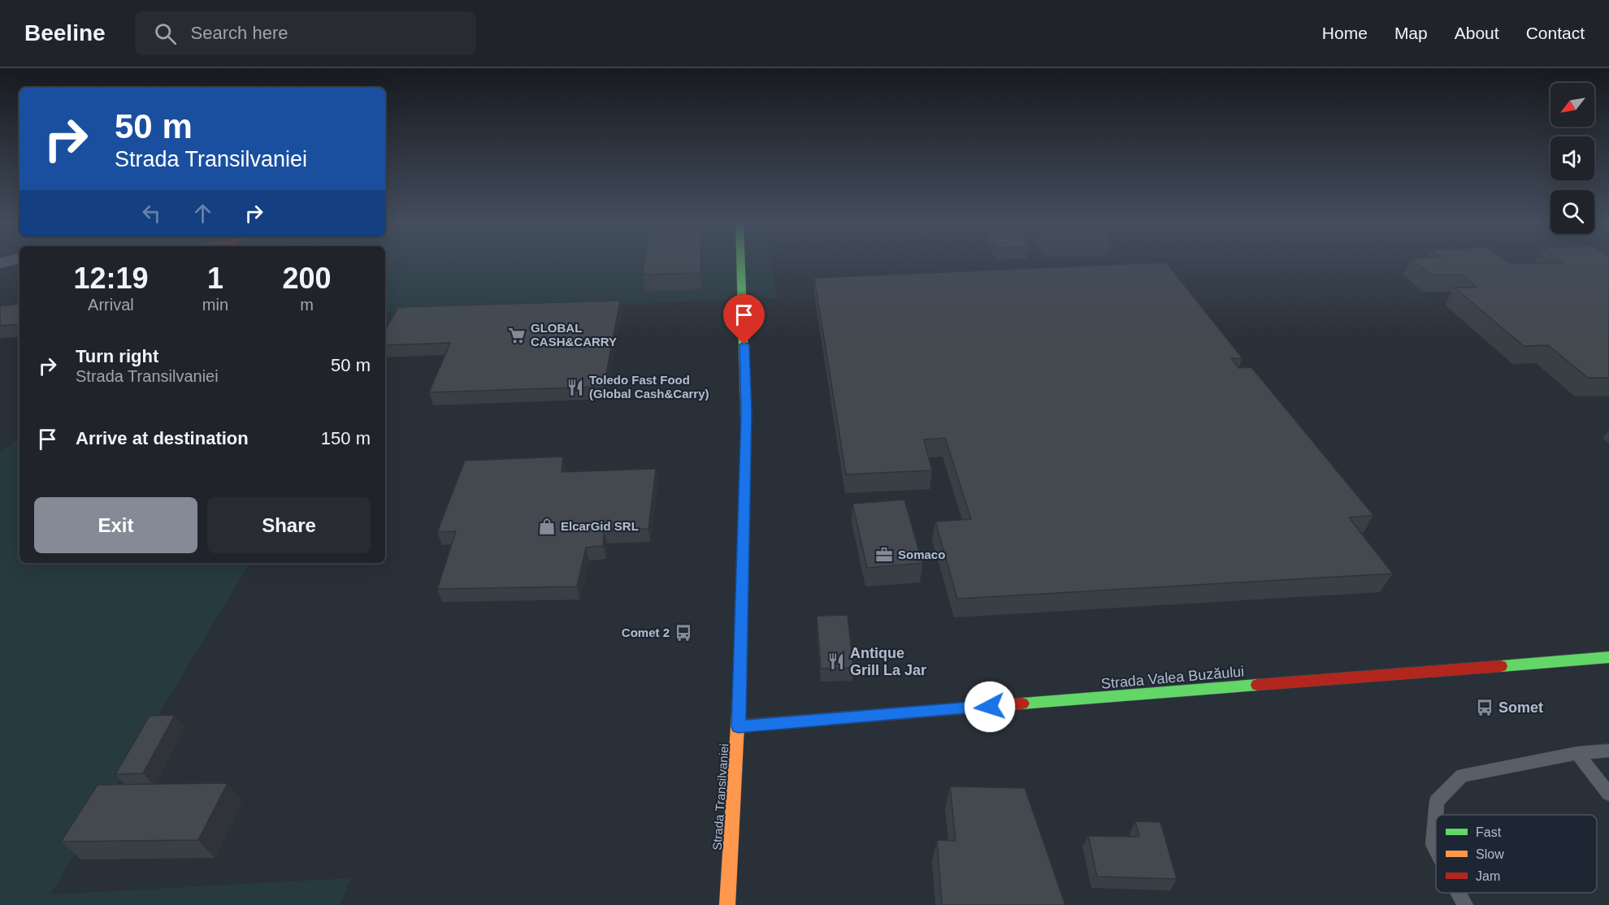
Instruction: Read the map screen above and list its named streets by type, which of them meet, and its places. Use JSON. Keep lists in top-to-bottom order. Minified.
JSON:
{"streets":{"main road":["Strada Valea Buzăului","Strada Transilvaniei"]},"crossings":[["Strada Valea Buzăului","Strada Transilvaniei"]],"places":{"supermarket":["GLOBAL CASH&CARRY"],"restaurant":["Toledo Fast Food (Global Cash&Carry)","Antique Grill La Jar"],"shop":["ElcarGid SRL"],"office":["Somaco"],"bus stop":["Comet 2","Somet"]},"legend":["Fast","Slow","Jam"],"north":"bottom left","page":{"header":"Beeline","search":"Search here","nav":["Home","Map","About","Contact"],"turn":["50 m","Strada Transilvaniei"],"eta":["12:19","Arrival","1","min","200","m"],"list":[{"name":"Turn right","note":"Strada Transilvaniei","value":"50 m"},{"name":"Arrive at destination","value":"150 m"}],"buttons":["Exit","Share"]}}
